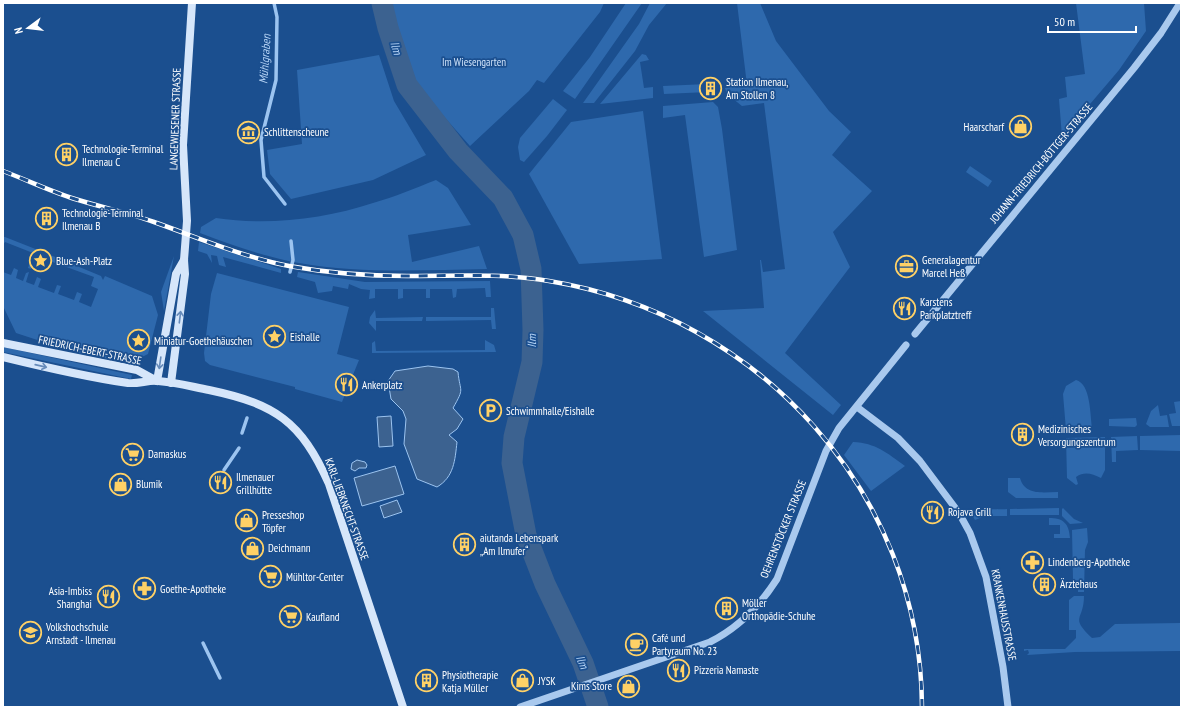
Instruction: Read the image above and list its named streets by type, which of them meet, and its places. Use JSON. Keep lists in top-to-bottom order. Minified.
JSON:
{"streets":{"main road":["LANGEWIESENER STRASSE","FRIEDRICH-EBERT-STRASSE","KARL-LIEBKNECHT-STRASSE"],"street":["JOHANN-FRIEDRICH-BÖTTGER-STRASSE","OEHRENSTÖCKER STRASSE","KRANKENHAUSSTRASSE"]},"crossings":[["LANGEWIESENER STRASSE","FRIEDRICH-EBERT-STRASSE"],["LANGEWIESENER STRASSE","KARL-LIEBKNECHT-STRASSE"],["FRIEDRICH-EBERT-STRASSE","KARL-LIEBKNECHT-STRASSE"],["OEHRENSTÖCKER STRASSE","KRANKENHAUSSTRASSE"]],"water":["Ilm","Mühlgraben"],"parks":["Im Wiesengarten"],"places":{"building":["Station Ilmenau, Am Stollen 8","Technologie-Terminal Ilmenau C","Technologie-Terminal Ilmenau B","Medizinisches Versorgungszentrum","aiutanda Lebenspark „Am Ilmufer“","Ärztehaus","Möller Orthopädie-Schuhe","Physiotherapie Katja Müller"],"shop":["Haarscharf","Blumik","Presseshop Töpfer","Deichmann","JYSK","Kims Store"],"museum":["Schlittenscheune"],"place":["Blue-Ash-Platz","Eishalle","Miniatur-Goethehäuschen"],"office":["Generalagentur Marcel Heß"],"restaurant":["Karstens Parkplatztreff","Ankerplatz","Ilmenauer Grillhütte","Rojava Grill","Asia-Imbiss Shanghai","Pizzeria Namaste"],"parking":["Schwimmhalle/Eishalle"],"supermarket":["Damaskus","Mühltor-Center","Kaufland"],"pharmacy":["Lindenberg-Apotheke","Goethe-Apotheke"],"school or university":["Volkshochschule Arnstadt - Ilmenau"],"cafe":["Café und Partyraum No. 23"]},"scale_bar":"50 m","north":"left"}
